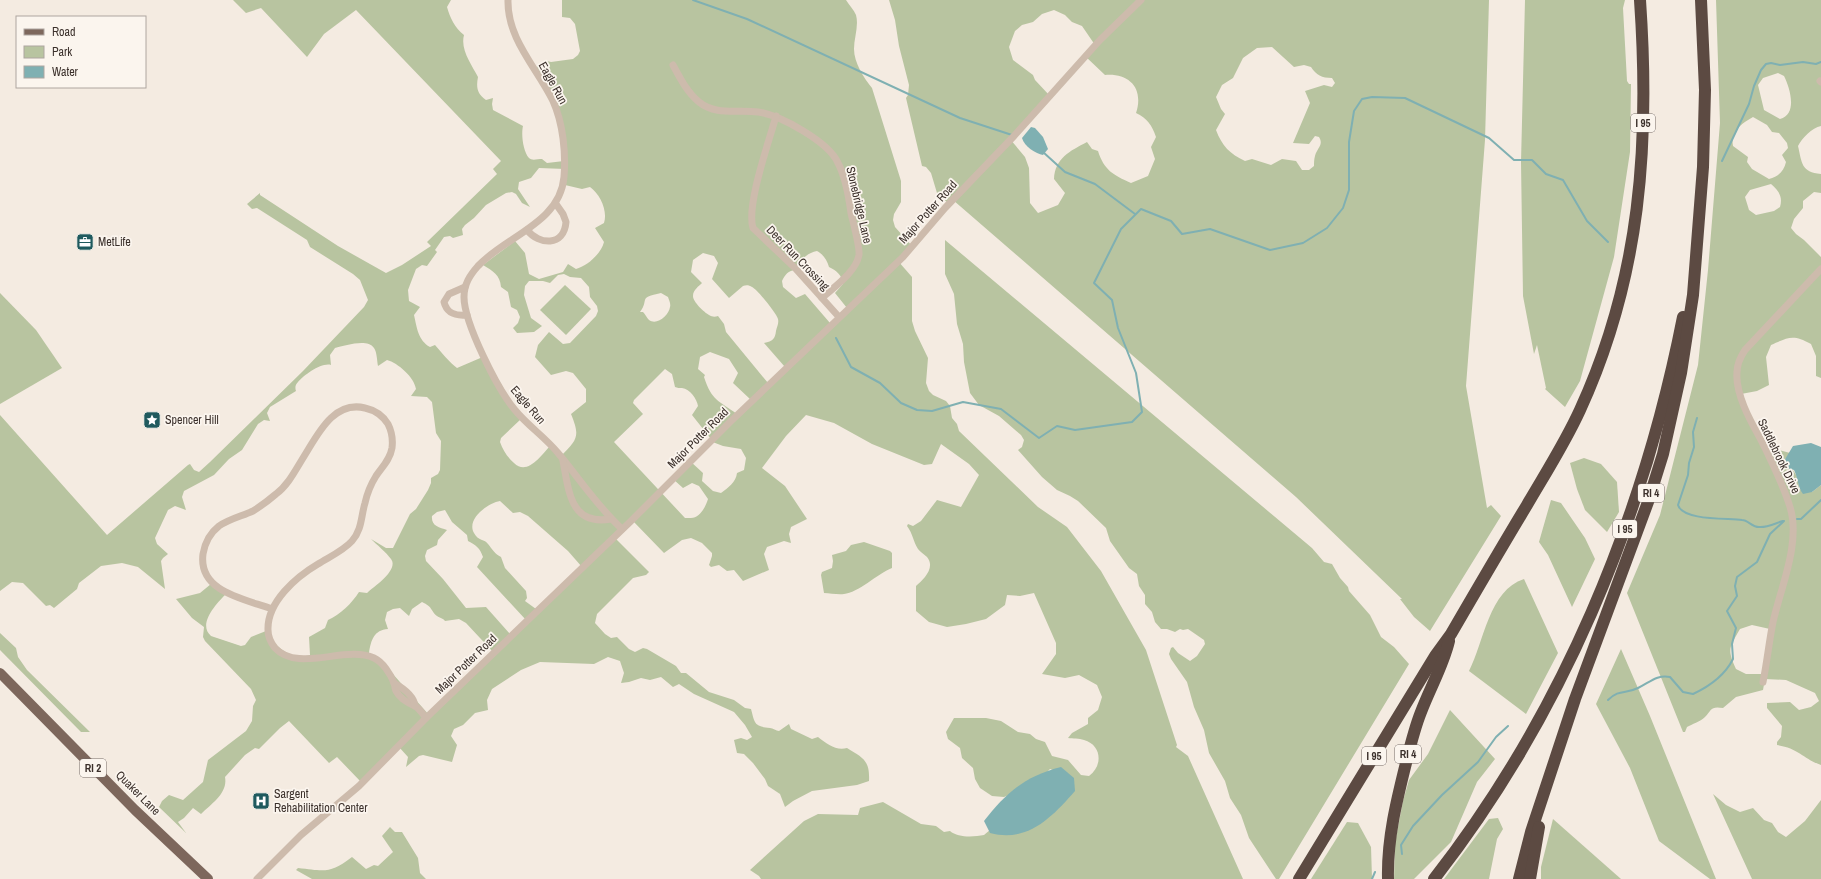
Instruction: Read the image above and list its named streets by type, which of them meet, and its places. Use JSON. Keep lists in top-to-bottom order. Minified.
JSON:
{"streets":{"highway":["I 95","RI 4"],"main road":["RI 2","Quaker Lane"],"street":["Eagle Run","Stonebridge Lane","Major Potter Road","Deer Run Crossing","Saddlebrook Drive"]},"crossings":[["Eagle Run","Major Potter Road"],["I 95","RI 4"],["Stonebridge Lane","Deer Run Crossing"],["Major Potter Road","Deer Run Crossing"]],"places":{"office":["MetLife"],"place":["Spencer Hill"],"hospital":["Sargent Rehabilitation Center"]},"legend":["Road","Park","Water"]}
